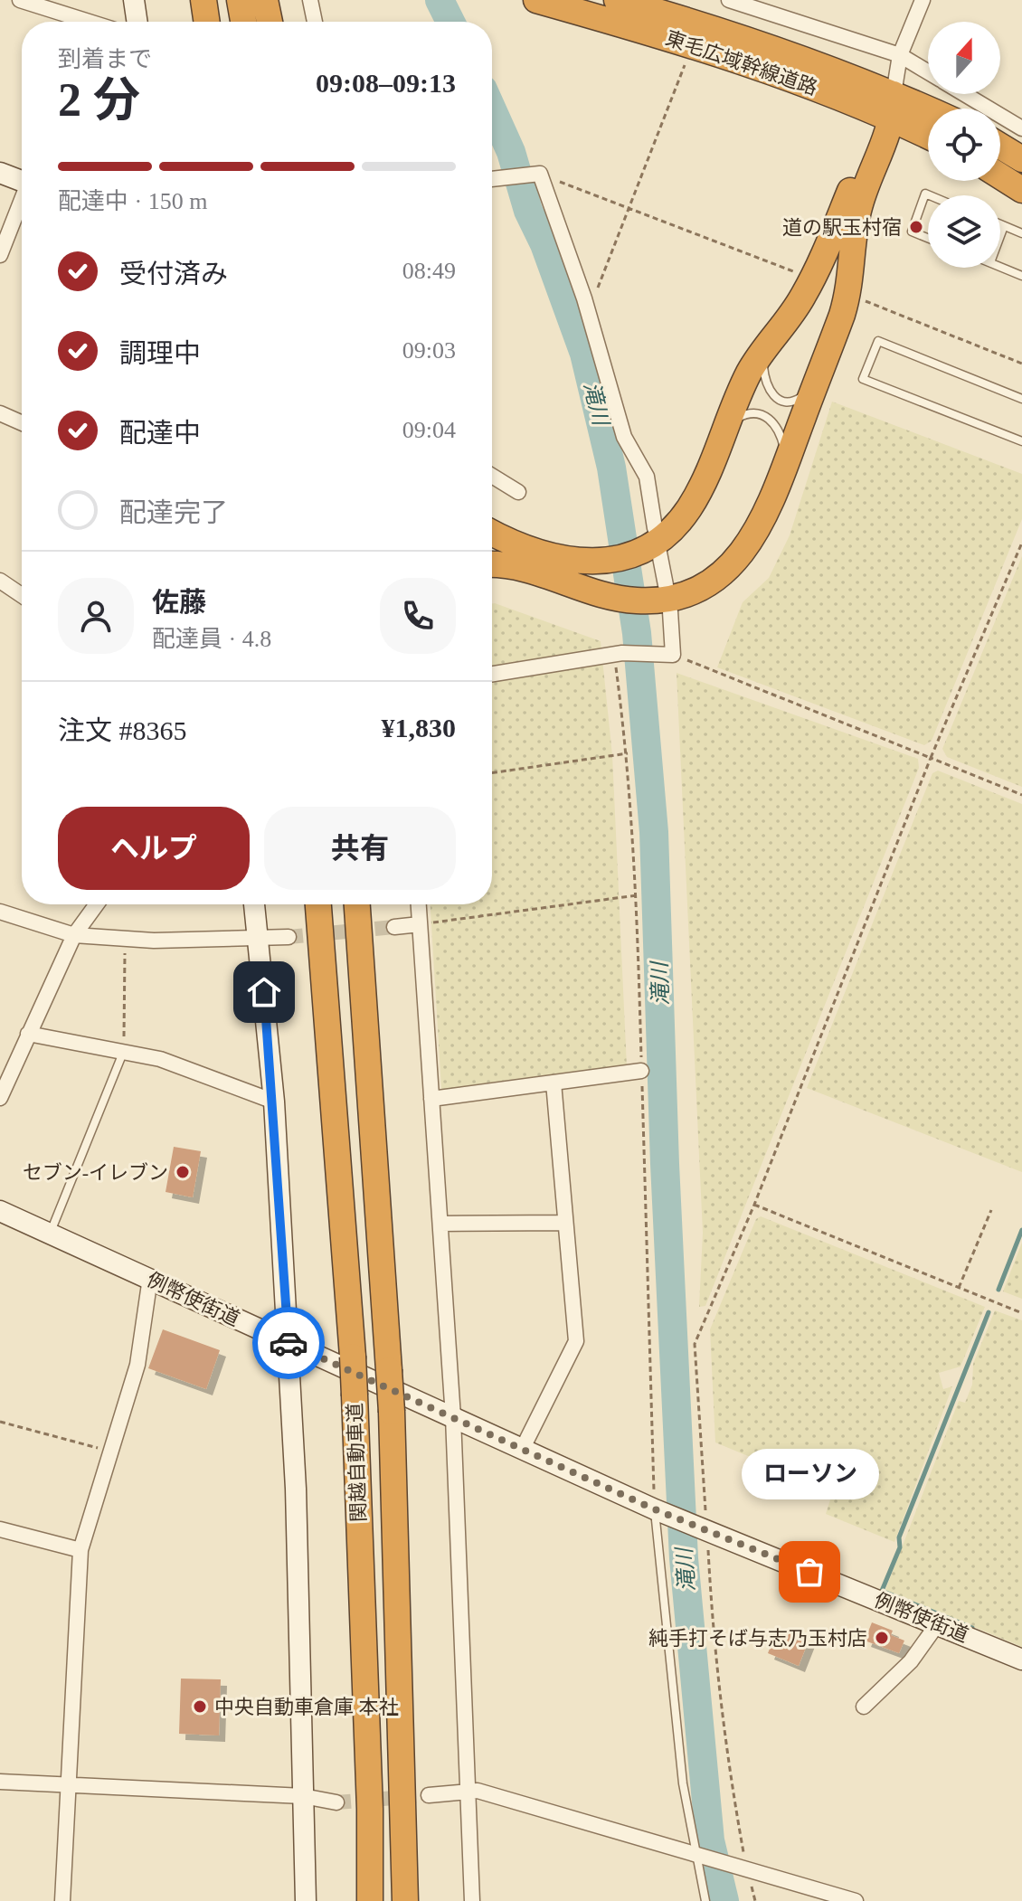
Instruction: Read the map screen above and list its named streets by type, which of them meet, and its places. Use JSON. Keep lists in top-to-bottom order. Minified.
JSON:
{"streets":{"highway":["東毛広域幹線道路","関越自動車道"],"main road":["例幣使街道"]},"water":["滝川"],"places":["道の駅玉村宿","セブン-イレブン","ローソン","純手打そば与志乃玉村店","中央自動車倉庫 本社"],"north":"top","page":{"heading":["2 分","到着まで","09:08–09:13"],"panel":["佐藤","配達員 · 4.8","注文 #8365","¥1,830"],"bar":"配達中 · 150 m","list":[["受付済み","08:49"],["調理中","09:03"],["配達中","09:04"],"配達完了"],"buttons":["ヘルプ","共有"],"bubble":"ローソン"}}
